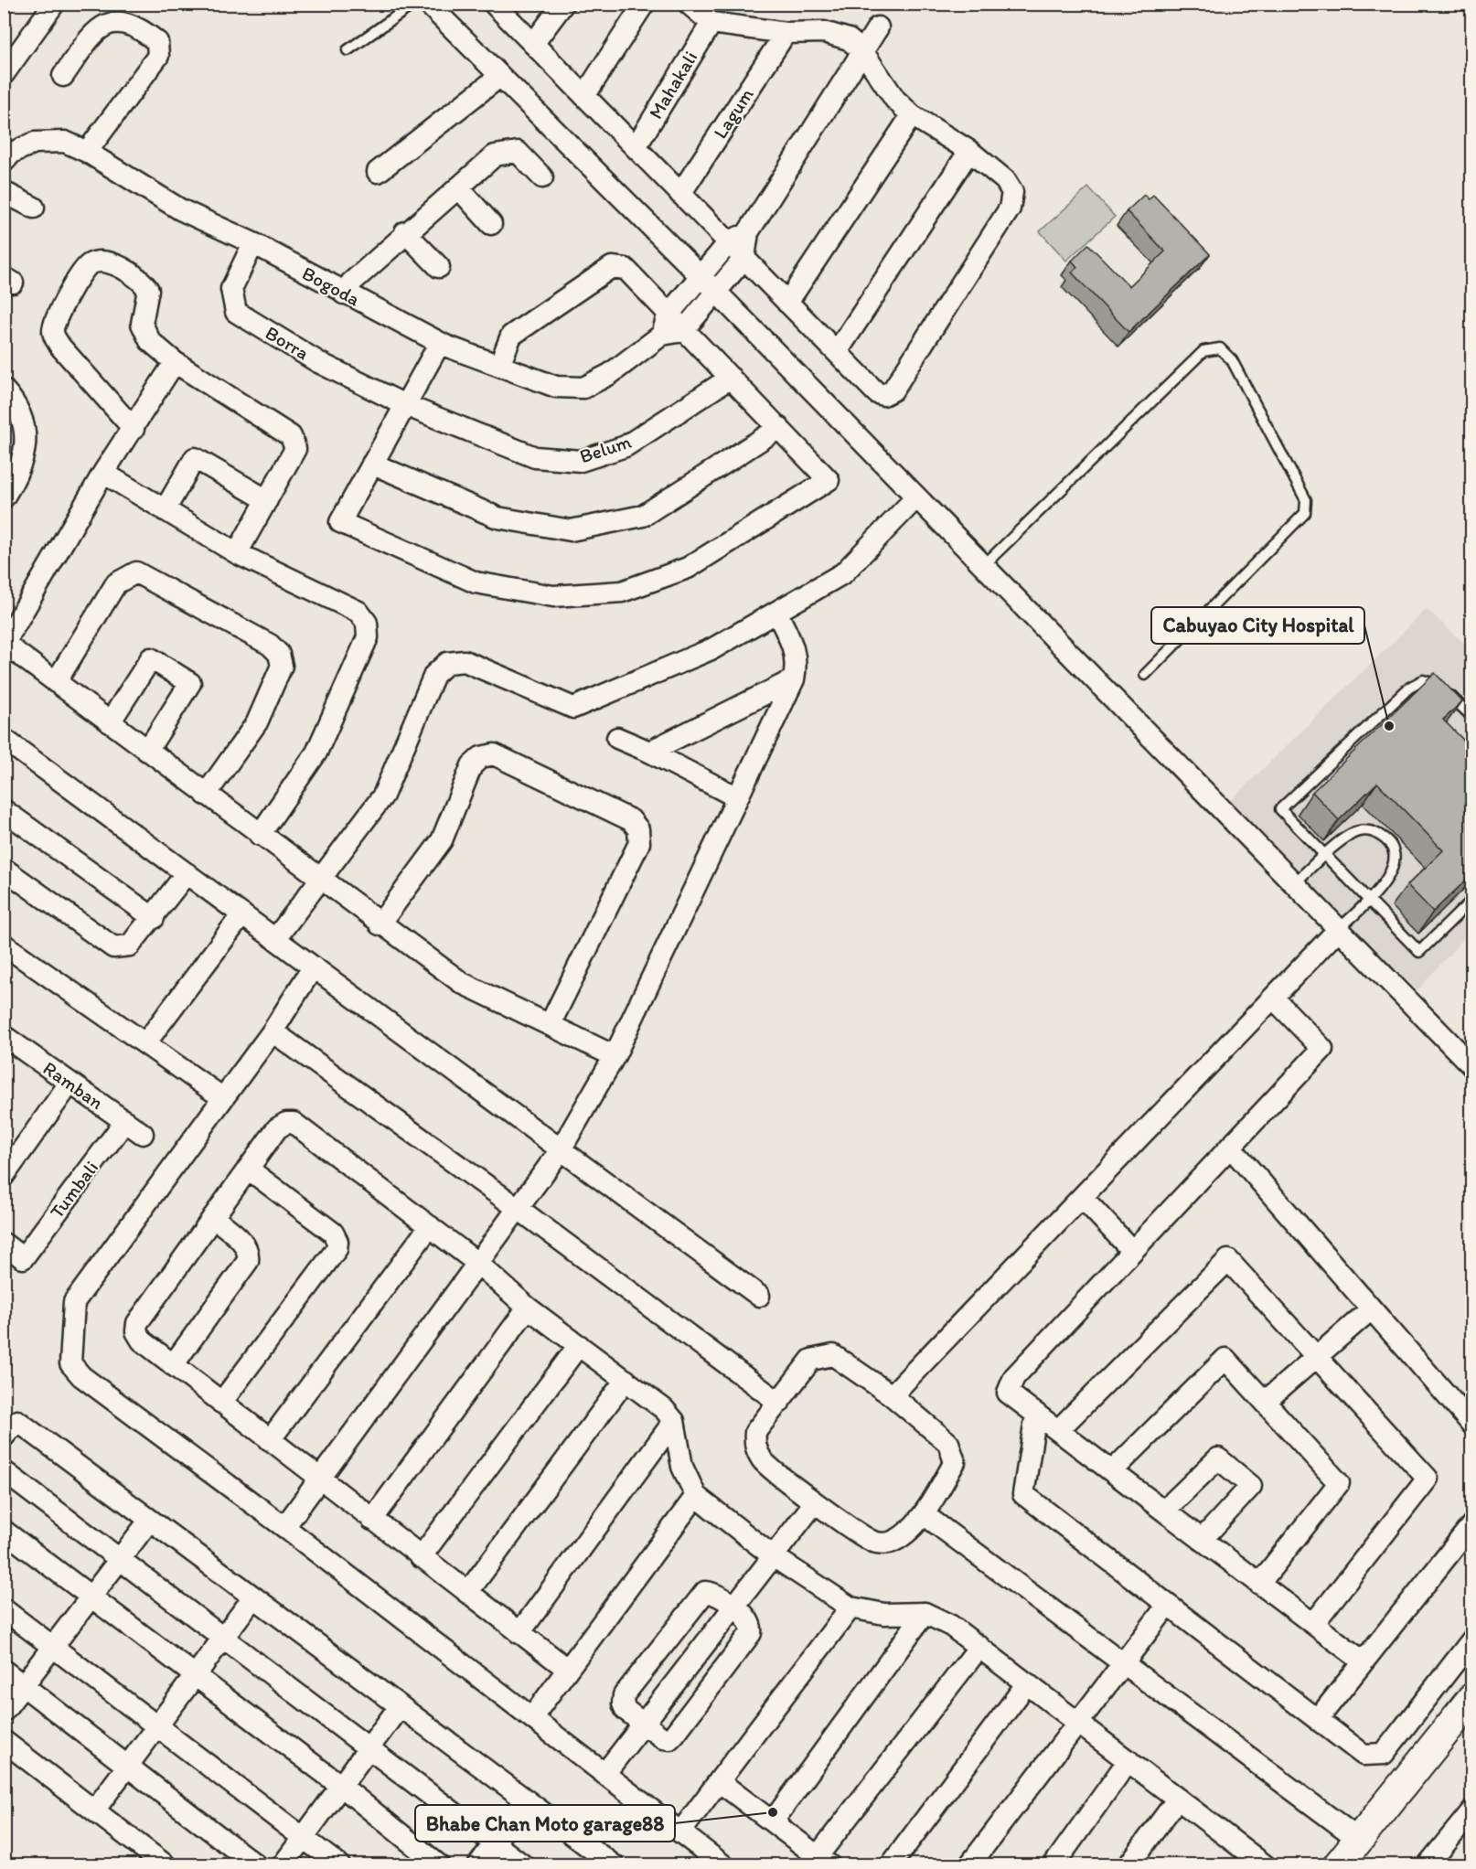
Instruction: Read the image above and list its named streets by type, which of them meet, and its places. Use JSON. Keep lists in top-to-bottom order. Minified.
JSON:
{"streets":{"street":["Mahakali","Lagum","Bogoda","Borra","Belum","Ramban","Tumbali"]},"crossings":[["Bogoda","Borra"],["Borra","Belum"],["Ramban","Tumbali"]],"places":["Cabuyao City Hospital","Bhabe Chan Moto garage88"]}
